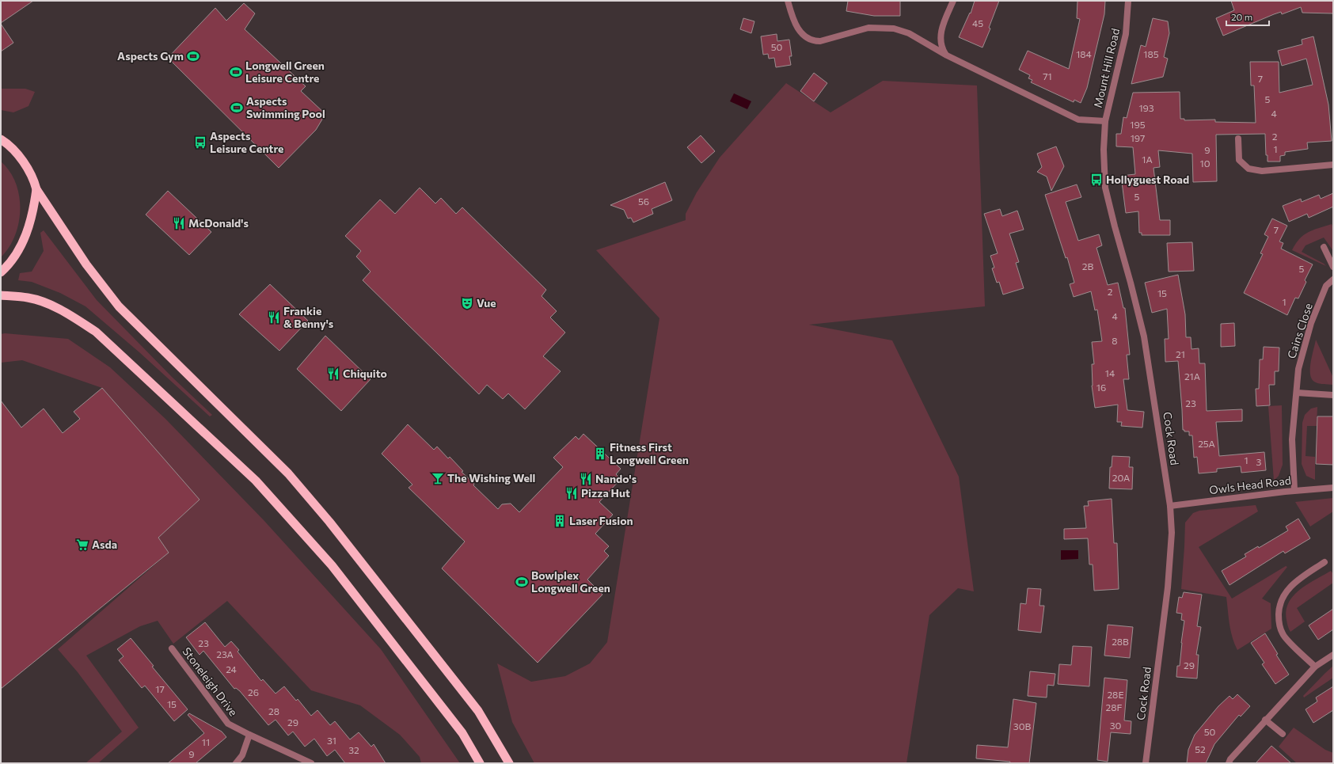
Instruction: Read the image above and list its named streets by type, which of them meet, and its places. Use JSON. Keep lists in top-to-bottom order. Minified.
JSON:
{"streets":{"street":["Mount Hill Road","Cains Close","Cock Road","Owls Head Road","Stoneleigh Drive"]},"crossings":[["Mount Hill Road","Cock Road"],["Cains Close","Owls Head Road"],["Cock Road","Owls Head Road"]],"places":{"sports":["Aspects Gym","Longwell Green Leisure Centre","Aspects Swimming Pool","Bowlplex Longwell Green"],"bus stop":["Aspects Leisure Centre","Hollyguest Road"],"restaurant":["McDonald's","Frankie & Benny's","Chiquito","Nando's","Pizza Hut"],"theatre":["Vue"],"building":["Fitness First Longwell Green","Laser Fusion"],"bar":["The Wishing Well"],"supermarket":["Asda"]},"house_numbers":["45","50","184","185","71","7","5","193","4","195","2","197","1","9","1A","10","5","56","7","2B","5","2","15","1","4","8","21","14","21A","16","23","25A","1","3","20A","28B","23","23A","29","24","17","26","28E","15","28F","28","29","30","30B","50","31","11","52","32","9"],"scale_bar":"20 m"}
